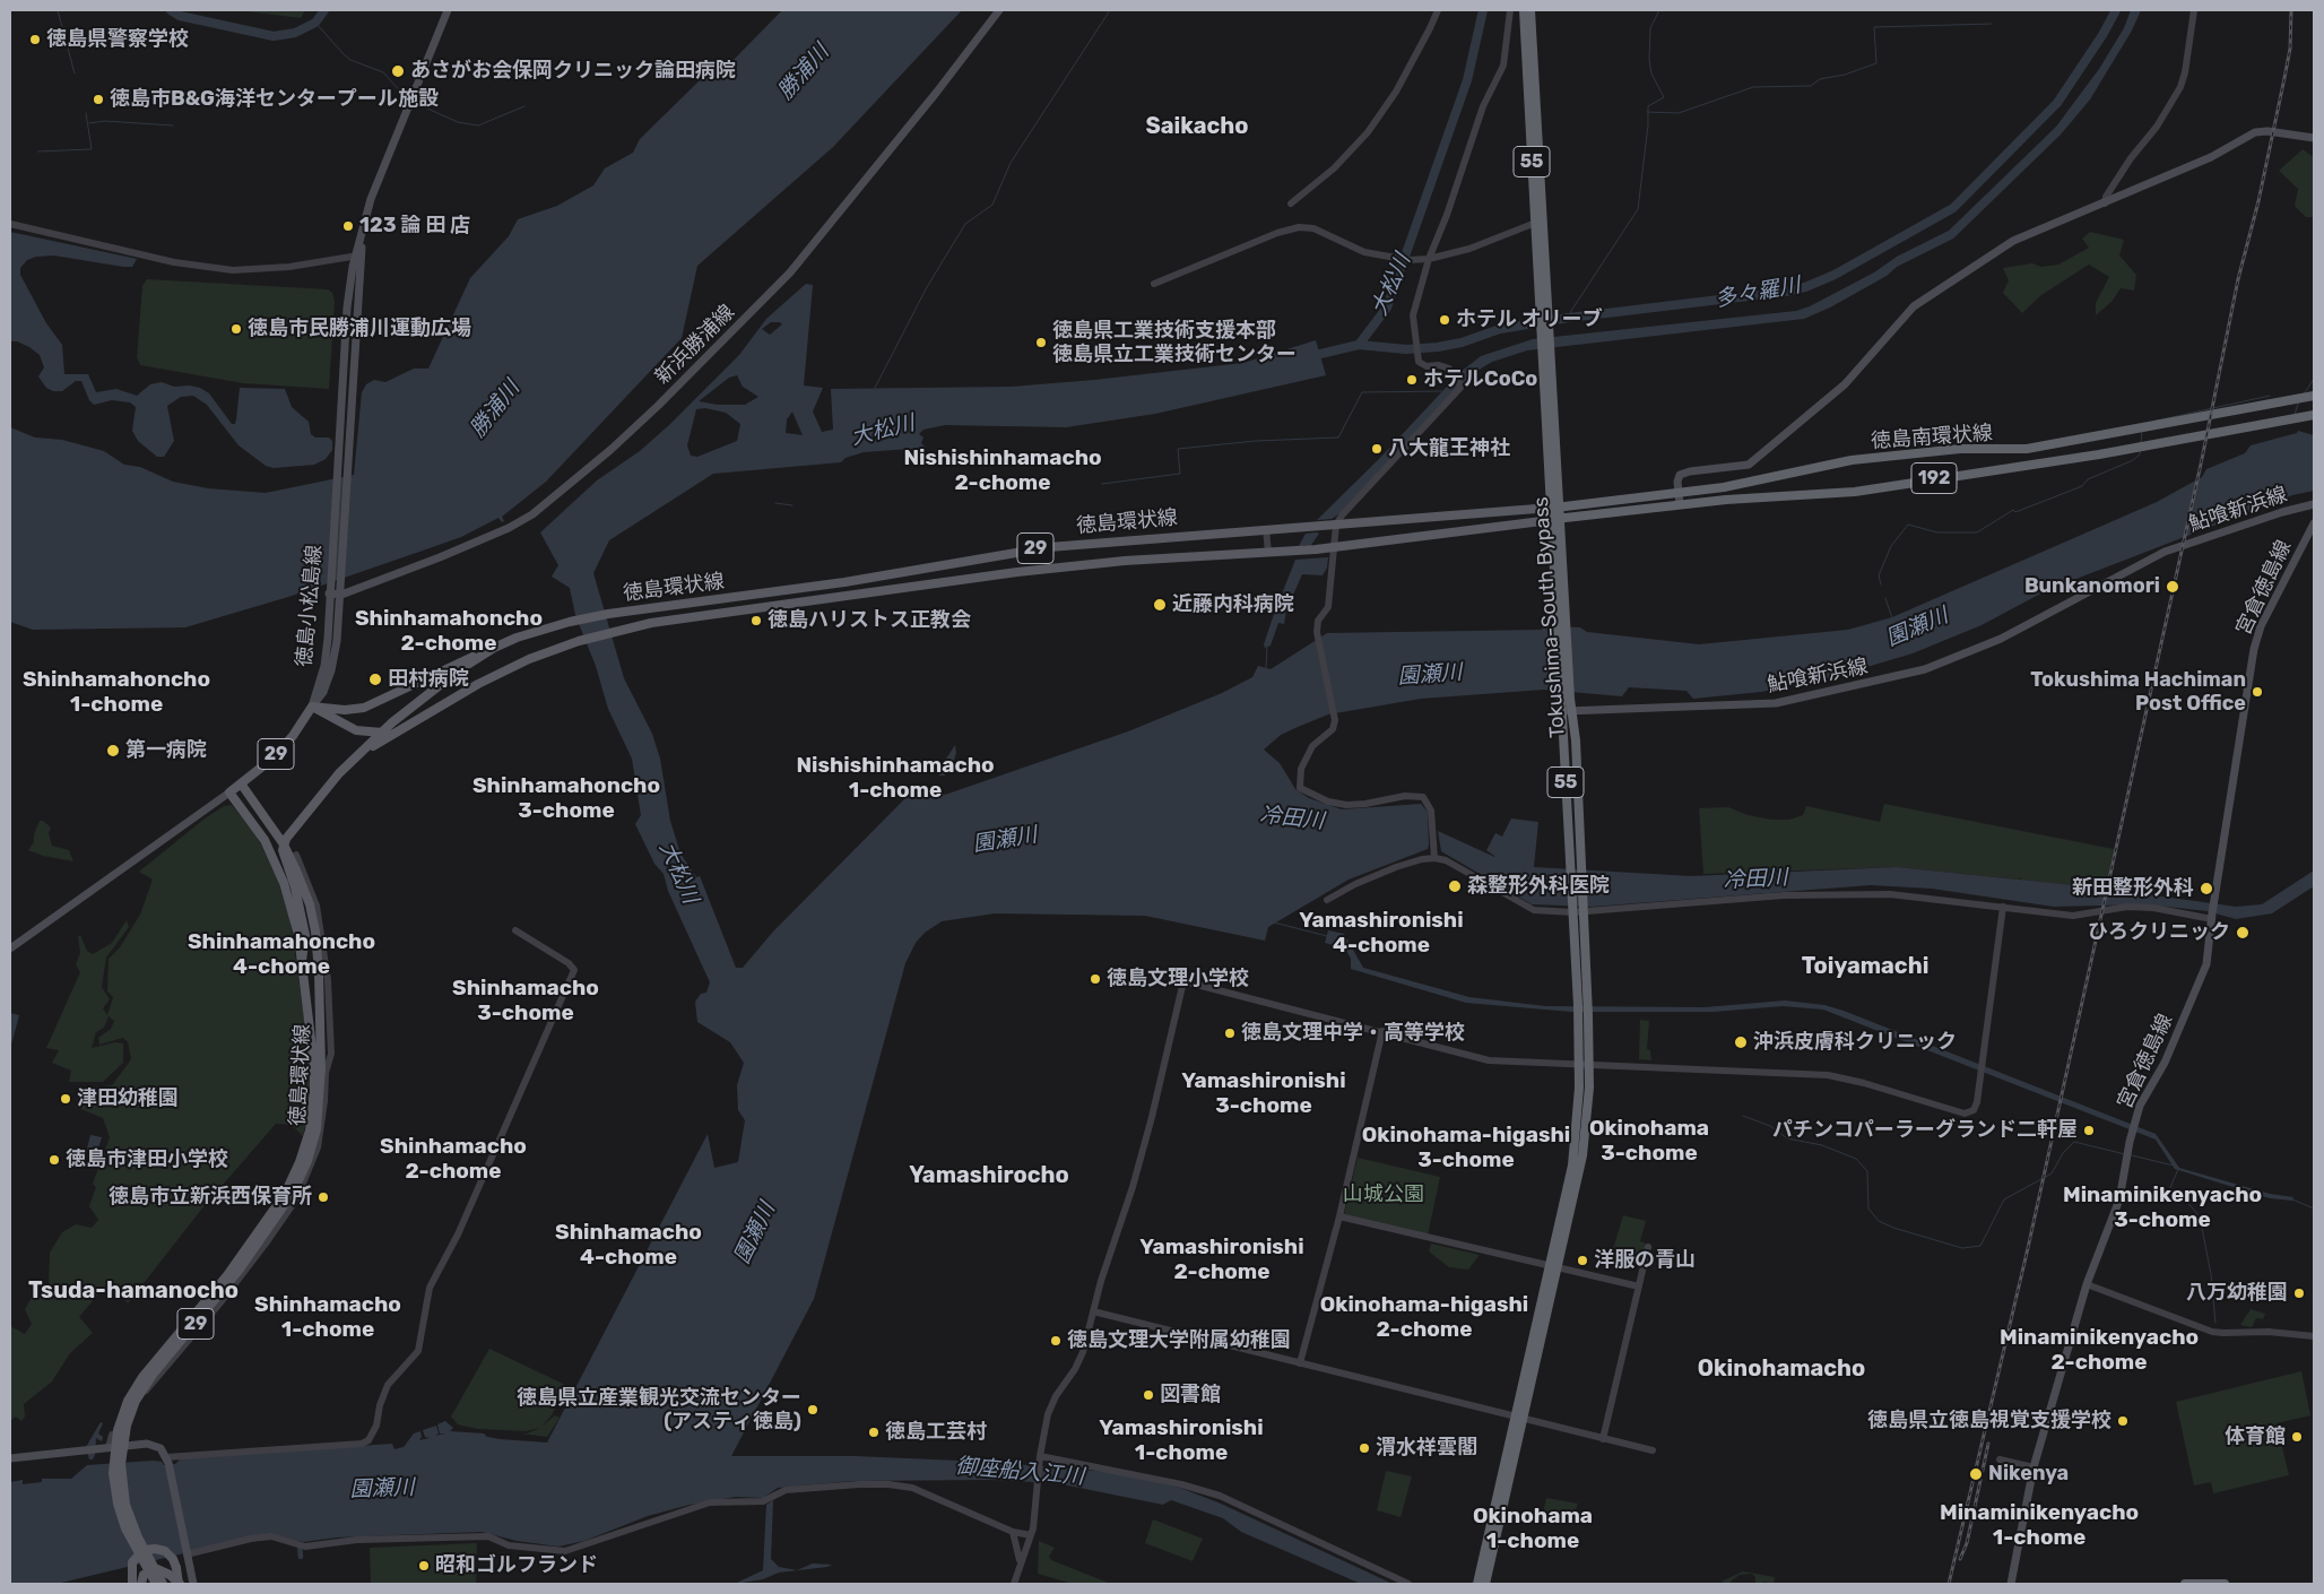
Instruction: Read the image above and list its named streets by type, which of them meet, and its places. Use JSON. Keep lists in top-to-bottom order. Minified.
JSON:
{"streets":{"highway":["55","徳島南環状線","192","Tokushima-South Bypass"],"main road":["新浜勝浦線","鮎喰新浜線","徳島環状線","29","宮倉徳島線","徳島小松島線"]},"crossings":[["新浜勝浦線","徳島小松島線"],["徳島南環状線","徳島環状線"],["徳島南環状線","Tokushima-South Bypass"],["鮎喰新浜線","Tokushima-South Bypass"],["徳島環状線","29"],["徳島環状線","徳島小松島線"],["徳島環状線","Tokushima-South Bypass"],["29","徳島小松島線"]],"districts":["Saikacho","Nishishinhamacho 2-chome","Shinhamahoncho 2-chome","Shinhamahoncho 1-chome","Nishishinhamacho 1-chome","Shinhamahoncho 3-chome","Yamashironishi 4-chome","Shinhamahoncho 4-chome","Toiyamachi","Shinhamacho 3-chome","Yamashironishi 3-chome","Okinohama 3-chome","Okinohama-higashi 3-chome","Shinhamacho 2-chome","Yamashirocho","Minaminikenyacho 3-chome","Shinhamacho 4-chome","Yamashironishi 2-chome","Tsuda-hamanocho","Shinhamacho 1-chome","Okinohama-higashi 2-chome","Minaminikenyacho 2-chome","Okinohamacho","Yamashironishi 1-chome","Minaminikenyacho 1-chome","Okinohama 1-chome"],"water":["勝浦川","大松川","多々羅川","園瀬川","冷田川","御座船入江川"],"parks":["山城公園"],"places":["徳島県警察学校","あさがお会保岡クリニック論田病院","徳島市B&G海洋センタープール施設","123 論 田 店","ホテル オリーブ","徳島市民勝浦川運動広場","徳島県工業技術支援本部 徳島県立工業技術センター","ホテルCoCo","八大龍王神社","Bunkanomori","近藤内科病院","徳島ハリストス正教会","田村病院","Tokushima Hachiman Post Office","第一病院","森整形外科医院","新田整形外科","ひろクリニック","徳島文理小学校","徳島文理中学・高等学校","沖浜皮膚科クリニック","津田幼稚園","パチンコパーラーグランド二軒屋","徳島市津田小学校","徳島市立新浜西保育所","洋服の青山","八万幼稚園","徳島文理大学附属幼稚園","図書館","徳島県立産業観光交流センター (アスティ徳島)","徳島県立徳島視覚支援学校","徳島工芸村","体育館","渭水祥雲閣","Nikenya","昭和ゴルフランド"]}
